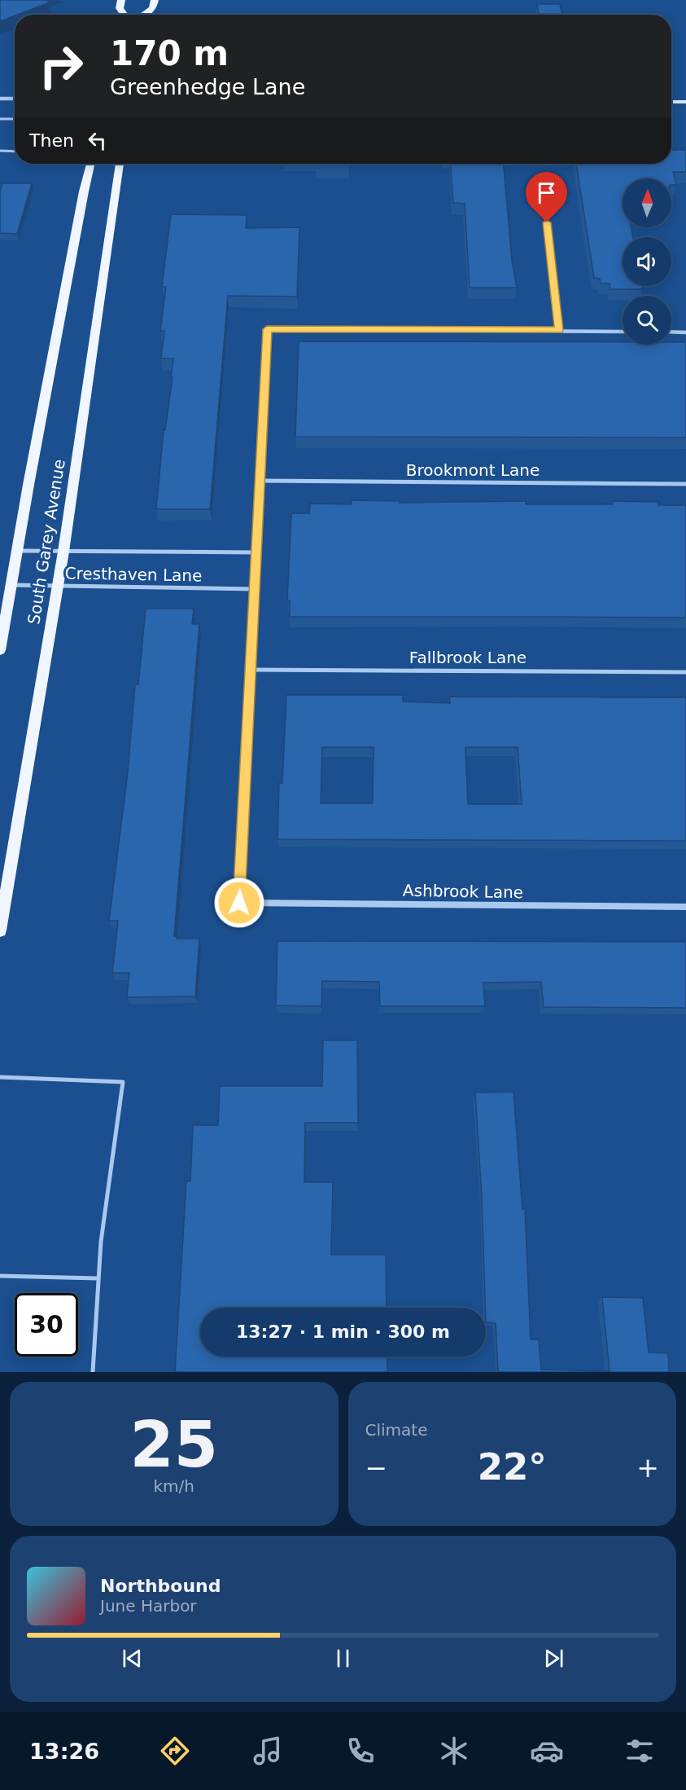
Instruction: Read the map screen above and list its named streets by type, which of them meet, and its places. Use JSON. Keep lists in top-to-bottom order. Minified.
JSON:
{"streets":{"main road":["South Garey Avenue"],"street":["Brookmont Lane","Cresthaven Lane","Fallbrook Lane","Ashbrook Lane"]},"crossings":[["South Garey Avenue","Cresthaven Lane"],["Fallbrook Lane","Ashbrook Lane"]],"north":"top","page":{"turn":["170 m","Greenhedge Lane"],"then":"Then","limit":"30","trip":"13:27 · 1 min · 300 m","tile":[["25","km/h"],"Climate"],"heat":["−","22°","+"],"song":["Northbound","June Harbor"],"tabs":"13:26"}}
